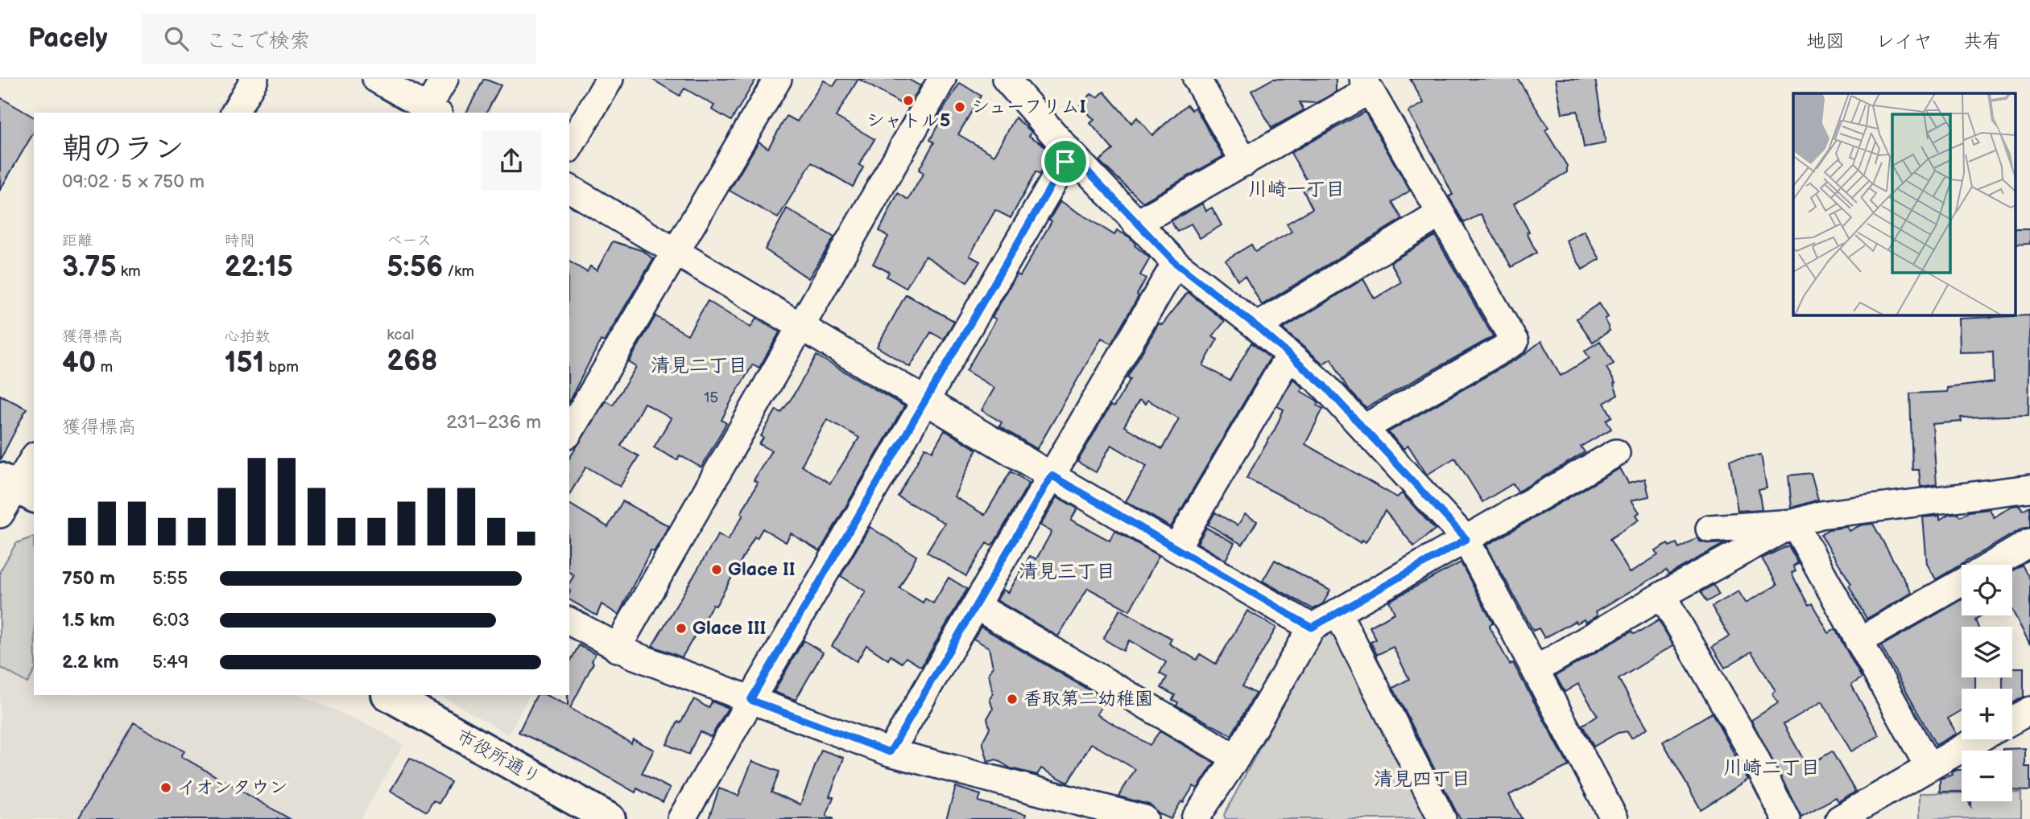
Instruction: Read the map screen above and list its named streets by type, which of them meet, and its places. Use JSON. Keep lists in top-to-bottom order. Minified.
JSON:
{"streets":{"main road":["市役所通り"]},"districts":["川崎一丁目","清見二丁目","清見三丁目","川崎二丁目","清見四丁目"],"places":["シャトル5","シューフリムI","Glace II","Glace III","香取第二幼稚園","イオンタウン"],"house_numbers":["15"],"page":{"header":"Pacely","search":"ここで検索","nav":["地図","レイヤ","共有"],"heading":["朝のラン","09:02 · 5 × 750 m"],"stats":[["距離","3.75 km"],["時間","22:15"],["ペース","5:56 /km"],["獲得標高","40 m"],["心拍数","151 bpm"],["kcal","268"]],"chart":["獲得標高","231–236 m"],"list":[{"name":"750 m","note":"5:55"},{"name":"1.5 km","note":"6:03"},{"name":"2.2 km","note":"5:49"}],"map_buttons":["+","−"]}}
